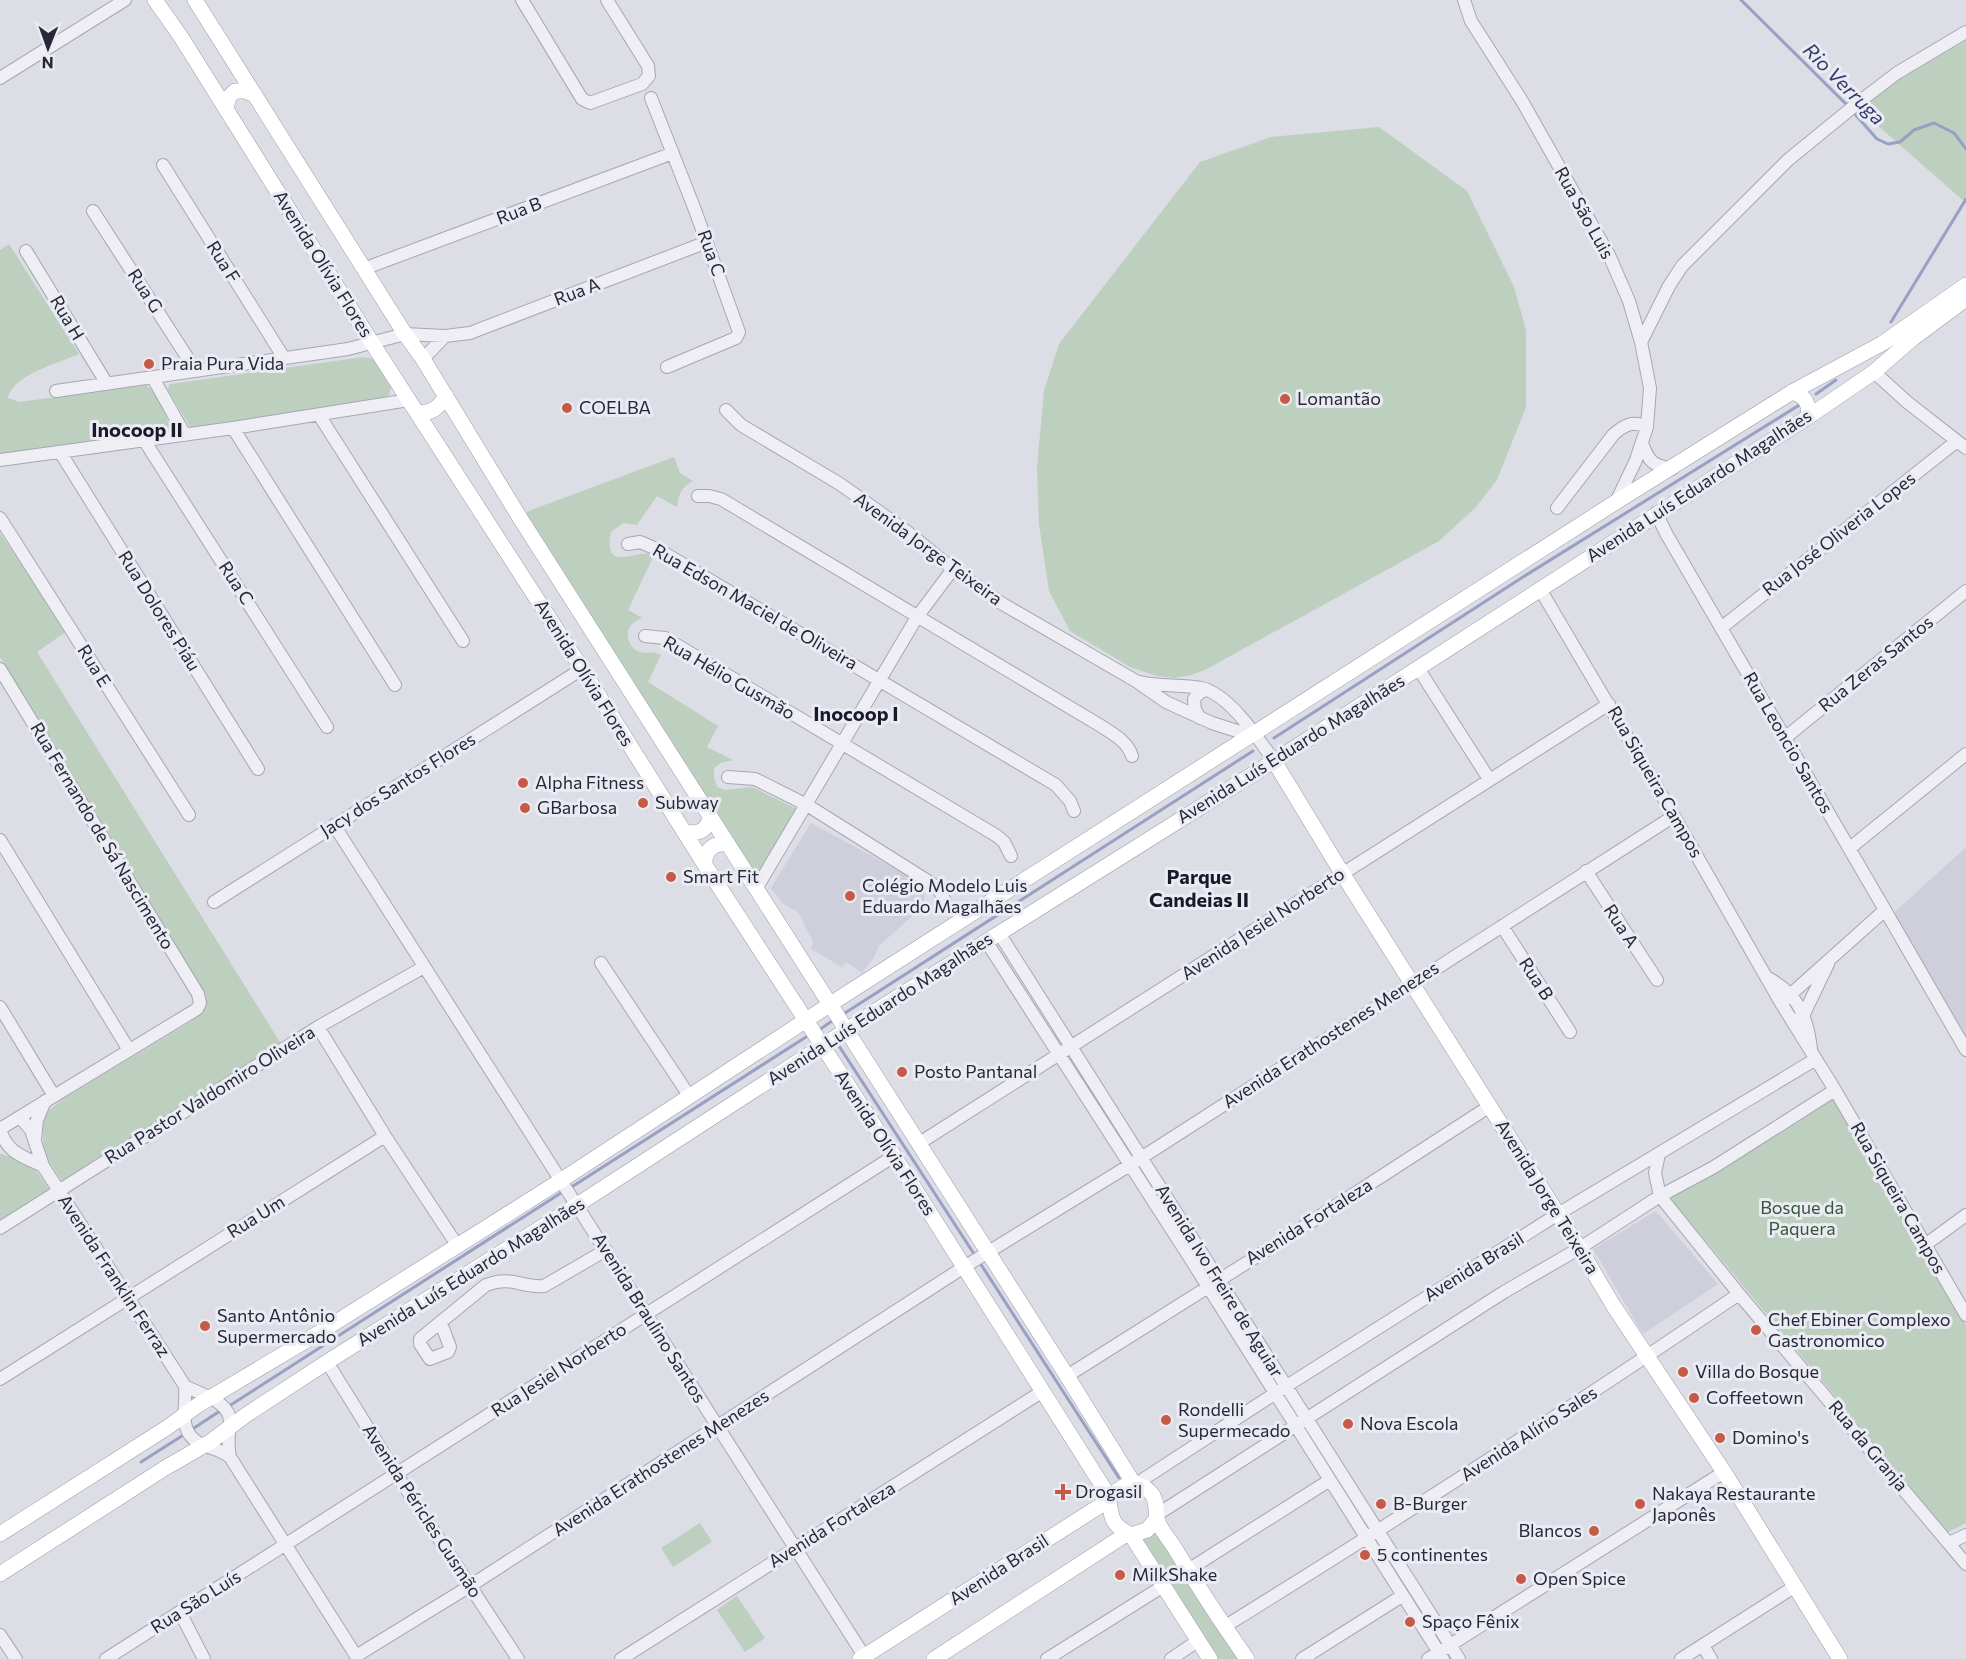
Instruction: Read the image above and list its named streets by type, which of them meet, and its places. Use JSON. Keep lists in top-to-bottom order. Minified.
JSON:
{"streets":{"main road":["Avenida Olívia Flores","Avenida Luís Eduardo Magalhães","Avenida Jorge Teixeira","Avenida Brasil"],"street":["Rua B","Rua São Luis","Rua C","Rua F","Rua G","Rua A","Rua H","Rua José Oliveria Lopes","Rua Edson Maciel de Oliveira","Rua Dolores Piáu","Rua Zeras Santos","Rua E","Rua Hélio Gusmão","Rua Leoncio Santos","Rua Siqueira Campos","Jacy dos Santos Flores","Rua Fernando de Sá Nascimento","Avenida Jesiel Norberto","Avenida Erathostenes Menezes","Rua Pastor Valdomiro Oliveira","Rua Um","Avenida Fortaleza","Avenida Franklin Ferraz","Avenida Ivo Freire de Aguiar","Avenida Braulino Santos","Rua Jesiel Norberto","Avenida Alírio Sales","Rua da Granja","Avenida Péricles Gusmão","Rua São Luís"]},"crossings":[["Rua B","Rua C"],["Rua B","Avenida Olívia Flores"],["Rua B","Avenida Erathostenes Menezes"],["Rua São Luis","Avenida Luís Eduardo Magalhães"],["Rua C","Rua A"],["Rua F","Rua A"],["Avenida Olívia Flores","Rua A"],["Avenida Olívia Flores","Avenida Luís Eduardo Magalhães"],["Avenida Olívia Flores","Jacy dos Santos Flores"],["Avenida Olívia Flores","Avenida Jesiel Norberto"],["Avenida Olívia Flores","Avenida Erathostenes Menezes"],["Avenida Olívia Flores","Avenida Fortaleza"],["Avenida Olívia Flores","Avenida Brasil"],["Avenida Olívia Flores","Rua Jesiel Norberto"],["Avenida Olívia Flores","Avenida Alírio Sales"],["Rua G","Rua A"],["Rua A","Rua H"],["Rua A","Avenida Erathostenes Menezes"],["Avenida Luís Eduardo Magalhães","Avenida Jorge Teixeira"],["Avenida Luís Eduardo Magalhães","Rua Leoncio Santos"],["Avenida Luís Eduardo Magalhães","Rua Siqueira Campos"],["Avenida Luís Eduardo Magalhães","Avenida Ivo Freire de Aguiar"],["Avenida Luís Eduardo Magalhães","Avenida Braulino Santos"],["Avenida Luís Eduardo Magalhães","Avenida Péricles Gusmão"],["Rua José Oliveria Lopes","Rua Leoncio Santos"],["Avenida Jorge Teixeira","Avenida Jesiel Norberto"],["Avenida Jorge Teixeira","Avenida Erathostenes Menezes"],["Avenida Jorge Teixeira","Avenida Fortaleza"],["Avenida Jorge Teixeira","Avenida Brasil"],["Avenida Jorge Teixeira","Avenida Alírio Sales"],["Rua Zeras Santos","Rua Leoncio Santos"],["Rua Siqueira Campos","Avenida Jesiel Norberto"],["Rua Siqueira Campos","Avenida Erathostenes Menezes"],["Rua Siqueira Campos","Avenida Brasil"],["Jacy dos Santos Flores","Avenida Braulino Santos"],["Avenida Jesiel Norberto","Avenida Ivo Freire de Aguiar"],["Avenida Erathostenes Menezes","Avenida Ivo Freire de Aguiar"],["Avenida Erathostenes Menezes","Avenida Braulino Santos"],["Avenida Erathostenes Menezes","Avenida Péricles Gusmão"],["Rua Pastor Valdomiro Oliveira","Avenida Franklin Ferraz"],["Rua Pastor Valdomiro Oliveira","Avenida Braulino Santos"],["Rua Um","Avenida Franklin Ferraz"],["Avenida Fortaleza","Avenida Ivo Freire de Aguiar"],["Avenida Fortaleza","Avenida Braulino Santos"],["Avenida Brasil","Avenida Ivo Freire de Aguiar"],["Avenida Brasil","Avenida Braulino Santos"],["Avenida Brasil","Rua da Granja"],["Avenida Ivo Freire de Aguiar","Avenida Alírio Sales"],["Avenida Braulino Santos","Rua Jesiel Norberto"],["Rua Jesiel Norberto","Avenida Péricles Gusmão"],["Rua Jesiel Norberto","Rua São Luís"],["Avenida Alírio Sales","Rua da Granja"]],"districts":["Inocoop II","Inocoop I","Parque Candeias II"],"water":["Rio Verruga"],"parks":["Bosque da Paquera"],"places":{"other":["Praia Pura Vida","Lomantão","COELBA","Alpha Fitness","Subway","GBarbosa","Smart Fit","Colégio Modelo Luis Eduardo Magalhães","Posto Pantanal","Santo Antônio Supermercado","Chef Ebiner Complexo Gastronomico","Villa do Bosque","Coffeetown","Rondelli Supermecado","Nova Escola","Domino's","B-Burger","Nakaya Restaurante Japonês","Blancos","5 continentes","MilkShake","Open Spice","Spaço Fênix"],"health":["Drogasil"]},"north":"bottom"}
